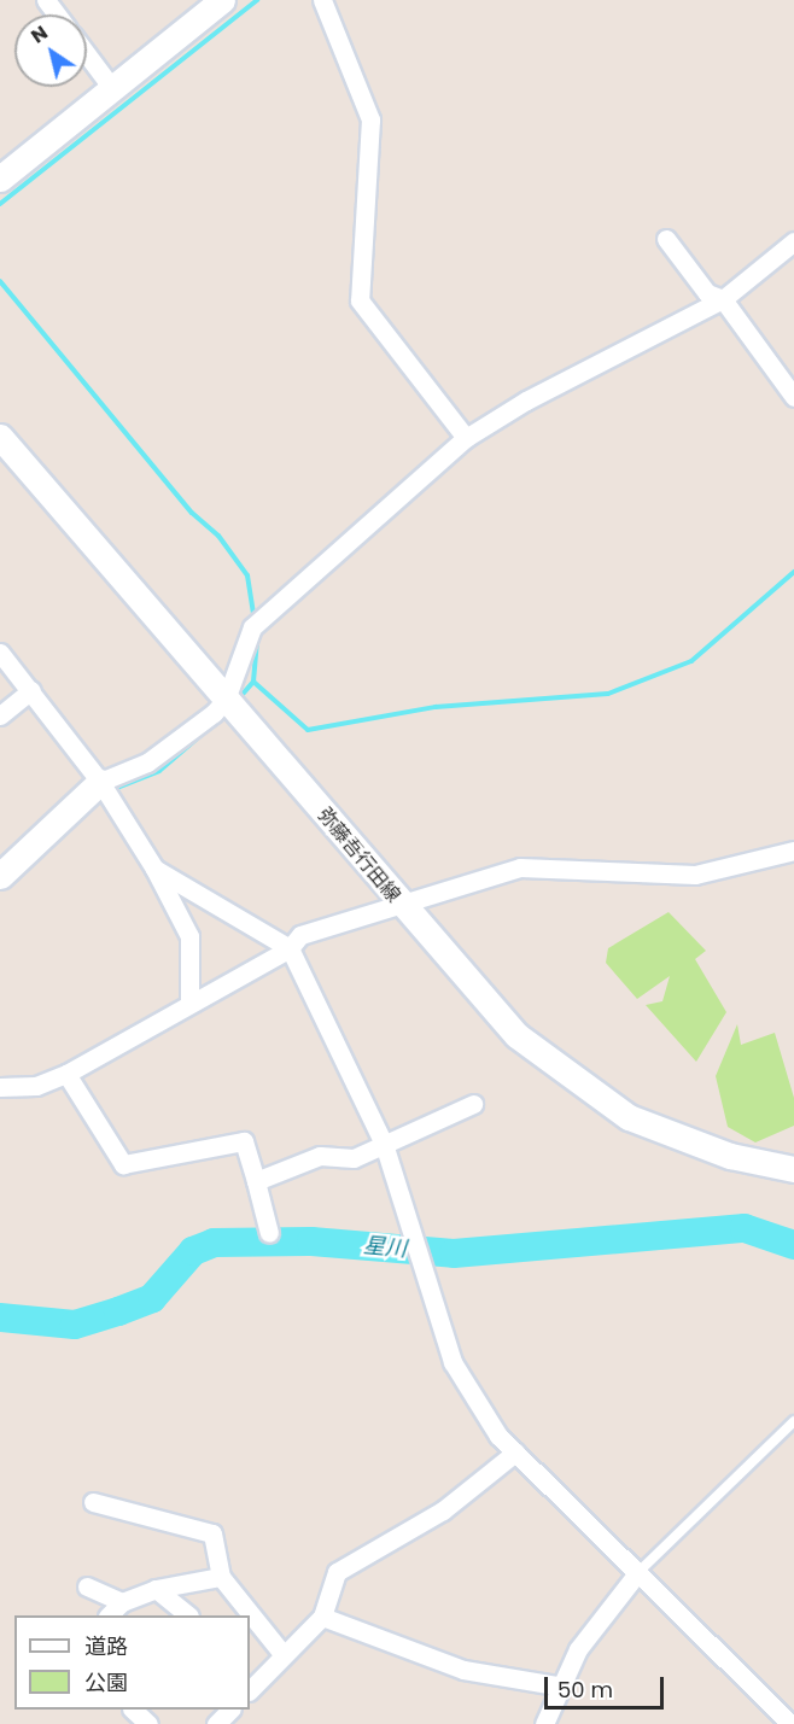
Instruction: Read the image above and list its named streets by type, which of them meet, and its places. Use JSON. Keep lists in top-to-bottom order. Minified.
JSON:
{"streets":{"main road":["弥藤吾行田線"]},"water":["星川"],"legend":["道路","公園"],"scale_bar":"50 m","north":"top left"}
